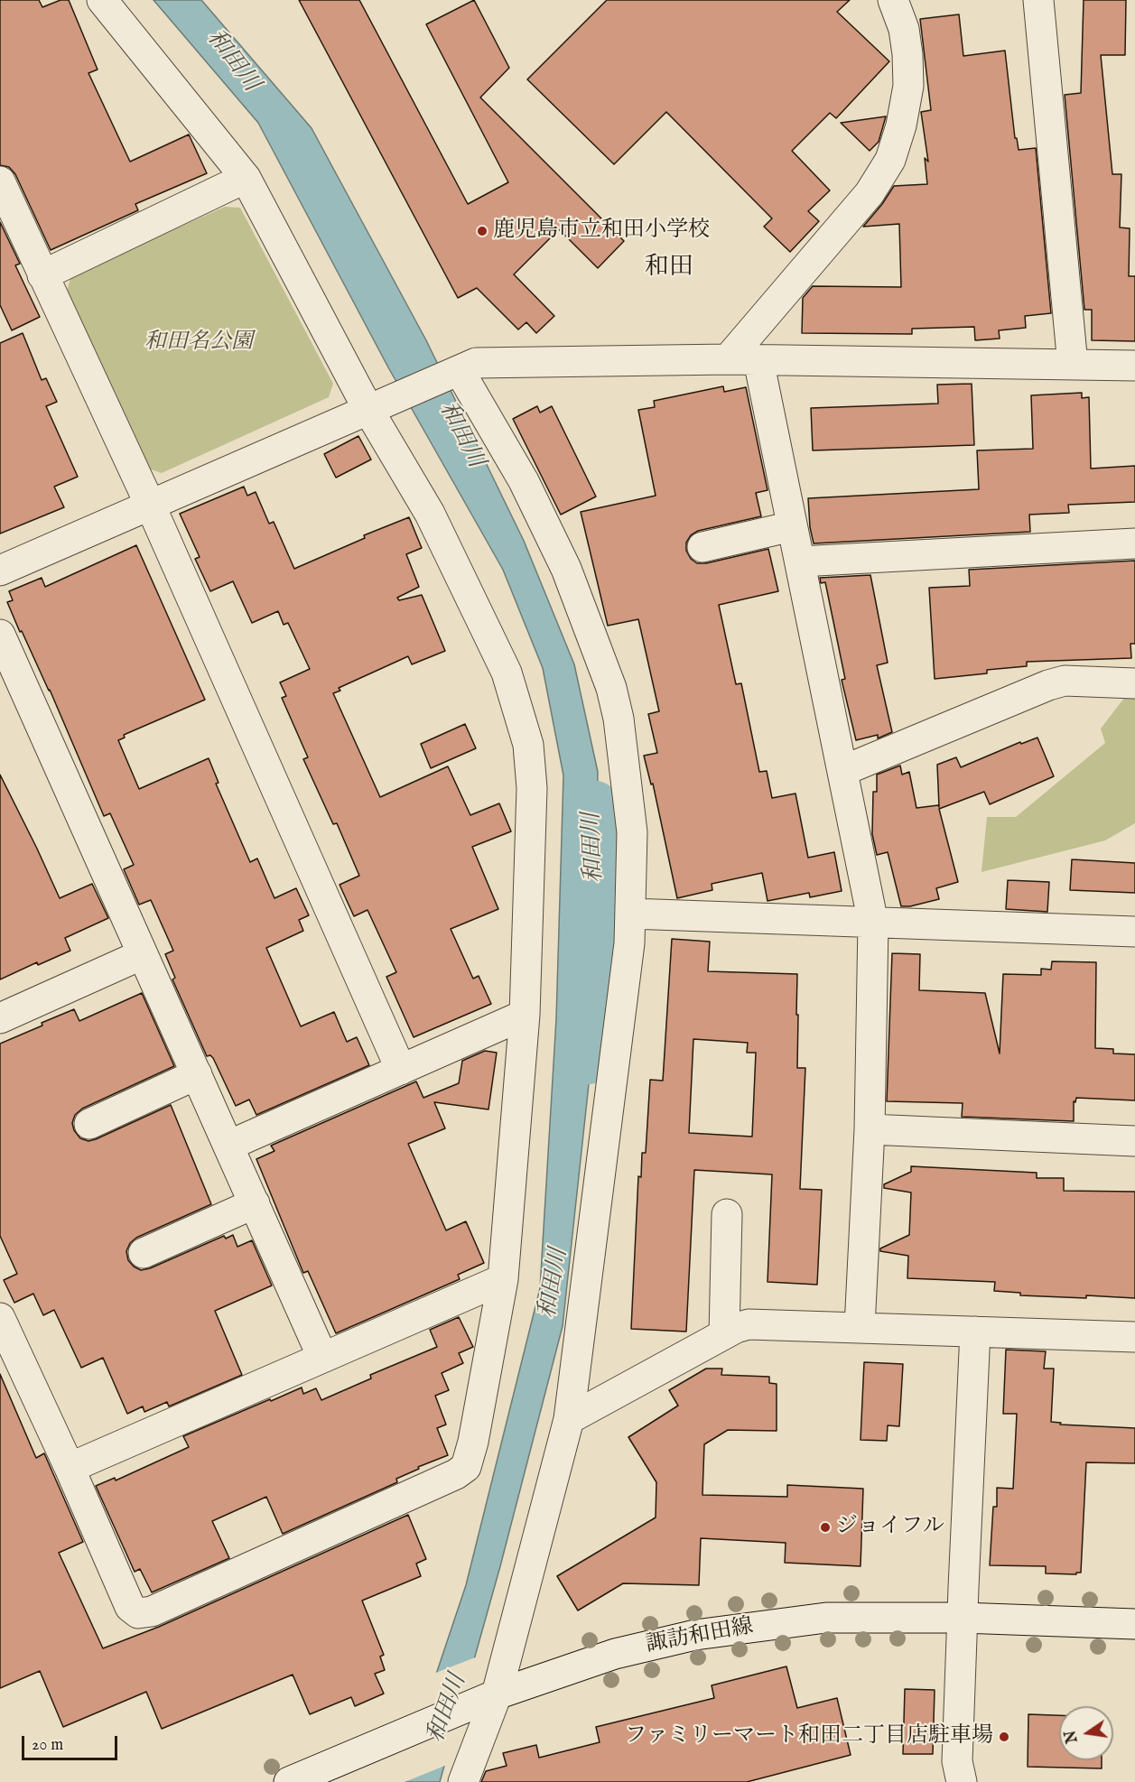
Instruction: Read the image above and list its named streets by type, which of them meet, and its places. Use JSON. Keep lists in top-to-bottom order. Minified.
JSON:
{"streets":{"street":["諏訪和田線"]},"districts":["和田"],"water":["和田川"],"parks":["和田名公園"],"places":["鹿児島市立和田小学校","ジョイフル","ファミリーマート和田二丁目店駐車場"],"scale_bar":"20 m","north":"left"}
